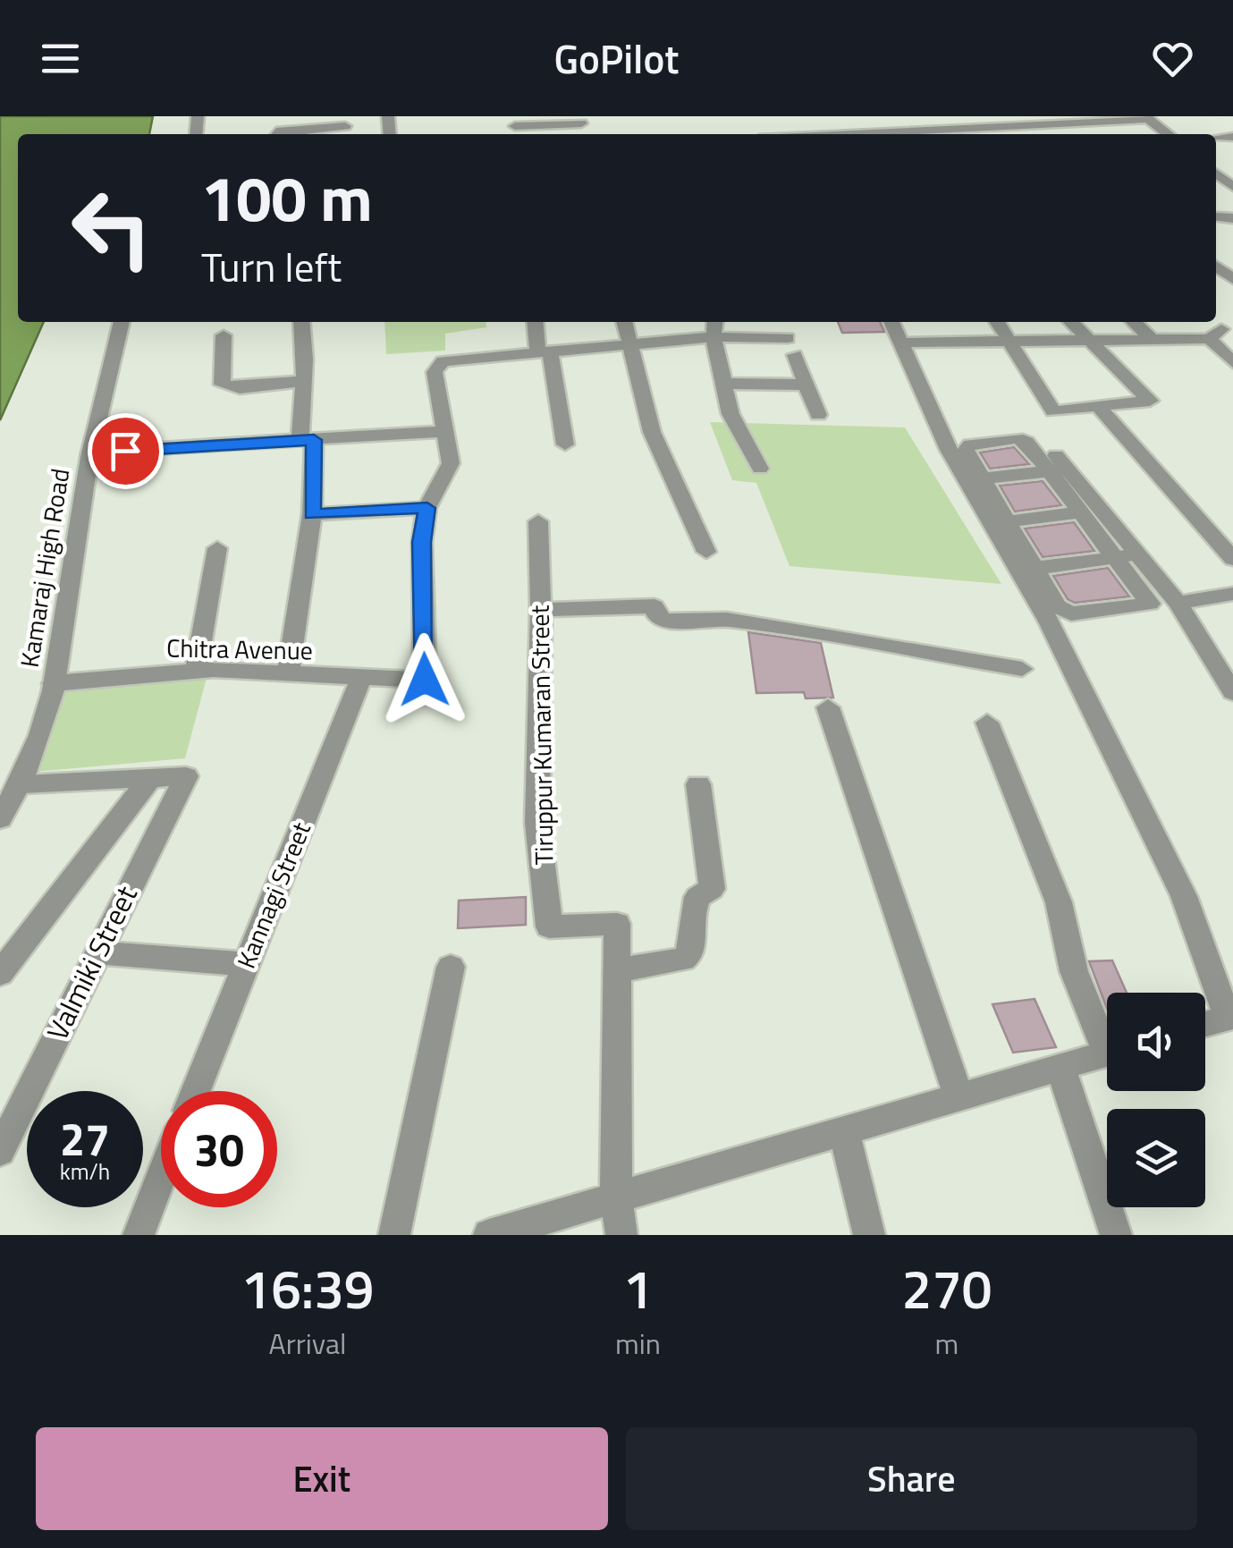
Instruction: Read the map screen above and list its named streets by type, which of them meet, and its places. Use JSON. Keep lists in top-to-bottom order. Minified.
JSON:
{"streets":{"street":["Kamaraj High Road","Chitra Avenue","Tiruppur Kumaran Street","Kannagi Street","Valmiki Street"]},"crossings":[["Kamaraj High Road","Chitra Avenue"],["Chitra Avenue","Kannagi Street"]],"page":{"header":"GoPilot","turn":["100 m","Turn left"],"speed":"27 km/h","limit":"30","eta":["16:39","Arrival","1","min","270","m"],"buttons":["Exit","Share"]}}
